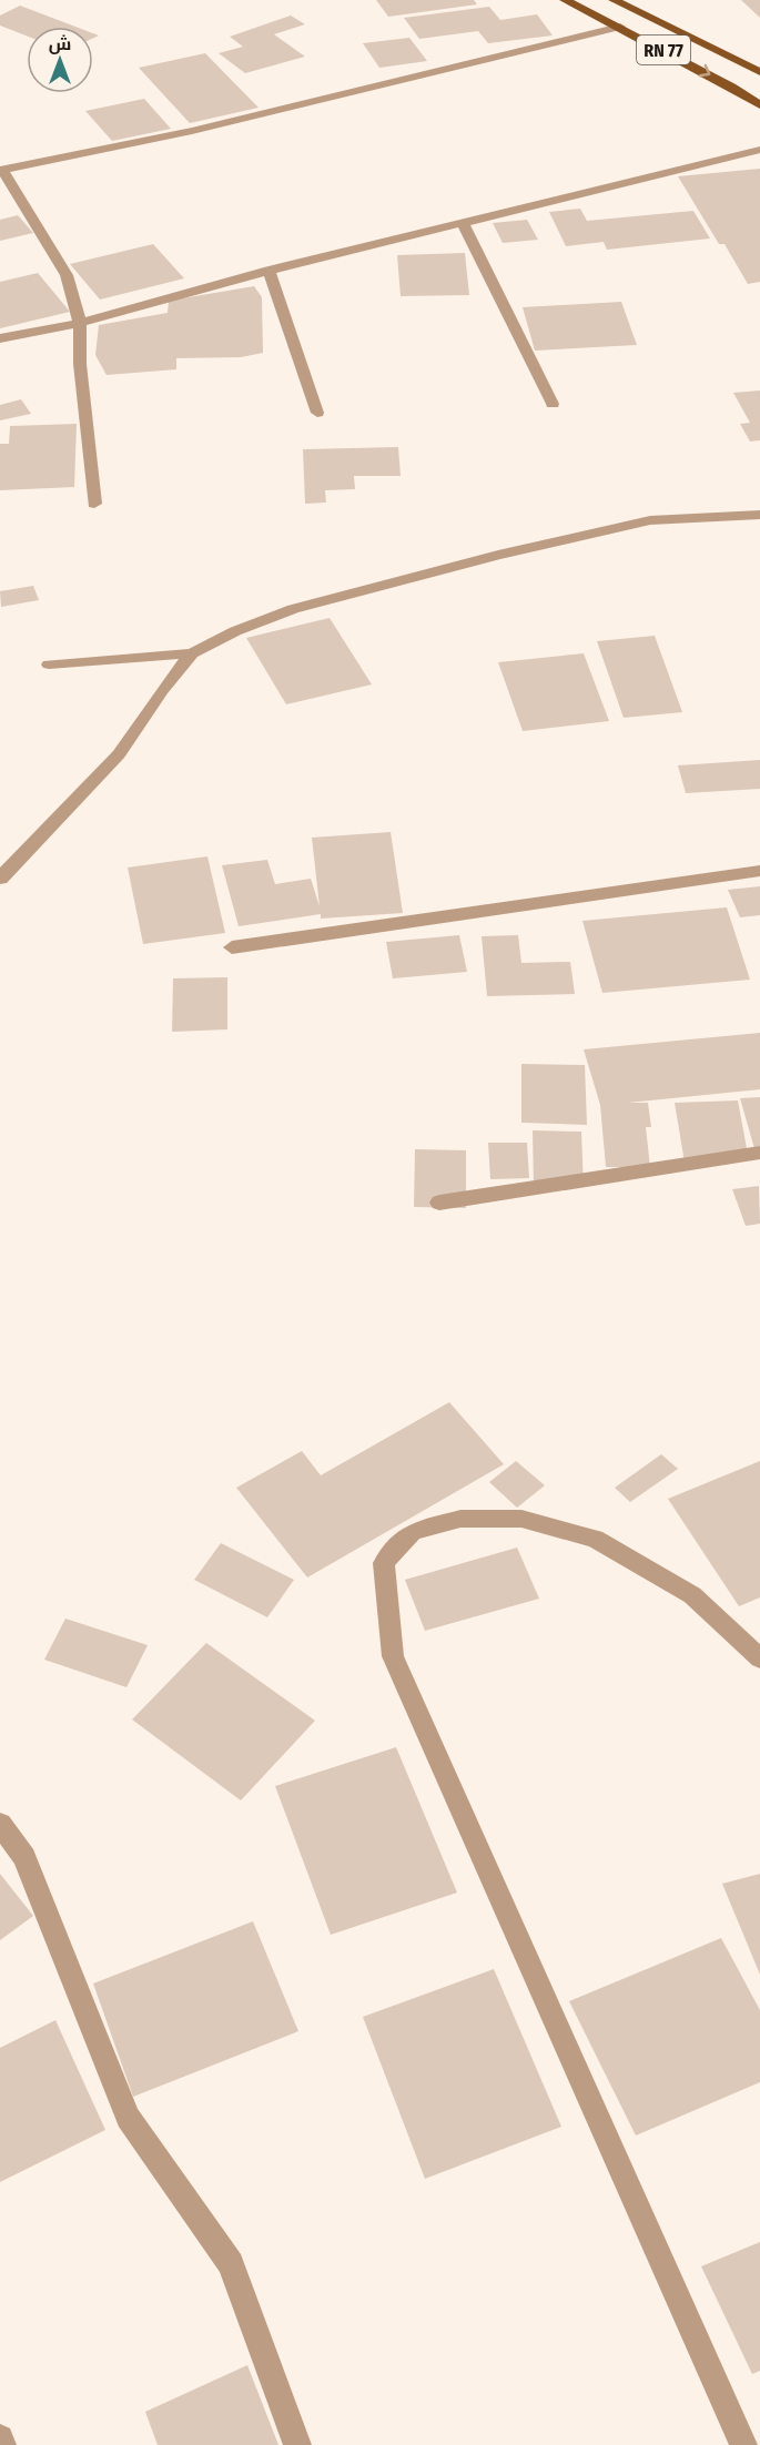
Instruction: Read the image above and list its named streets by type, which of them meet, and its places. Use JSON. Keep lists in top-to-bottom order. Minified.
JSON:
{"streets":{"main road":["RN 77"]},"north":"top"}
